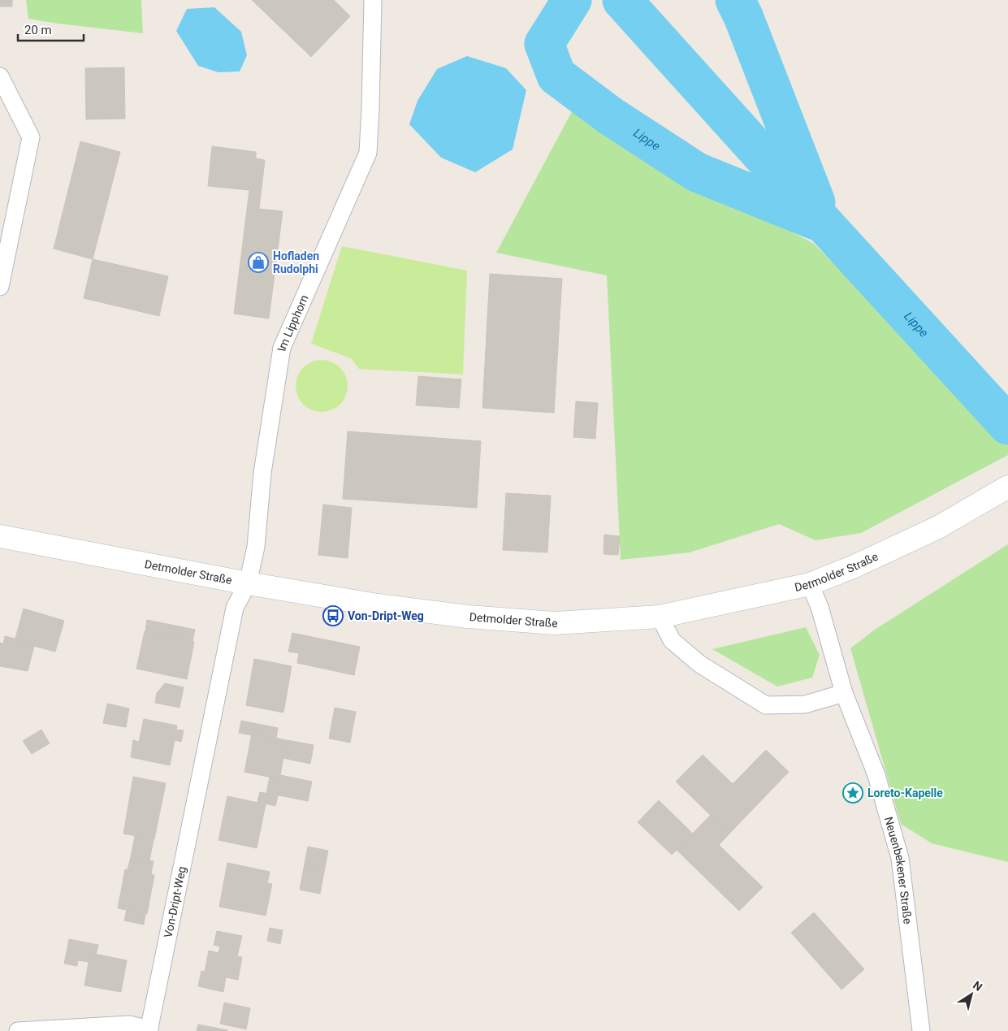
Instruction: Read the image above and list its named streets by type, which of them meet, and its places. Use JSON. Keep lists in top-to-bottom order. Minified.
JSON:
{"streets":{"street":["Im Lipphorn","Detmolder Straße","Neuenbekener Straße","Von-Dript-Weg"]},"crossings":[["Im Lipphorn","Detmolder Straße"],["Im Lipphorn","Von-Dript-Weg"],["Detmolder Straße","Neuenbekener Straße"],["Detmolder Straße","Von-Dript-Weg"]],"water":["Lippe"],"places":{"shop":["Hofladen Rudolphi"],"bus stop":["Von-Dript-Weg"],"place":["Loreto-Kapelle"]},"scale_bar":"20 m","north":"top right"}
